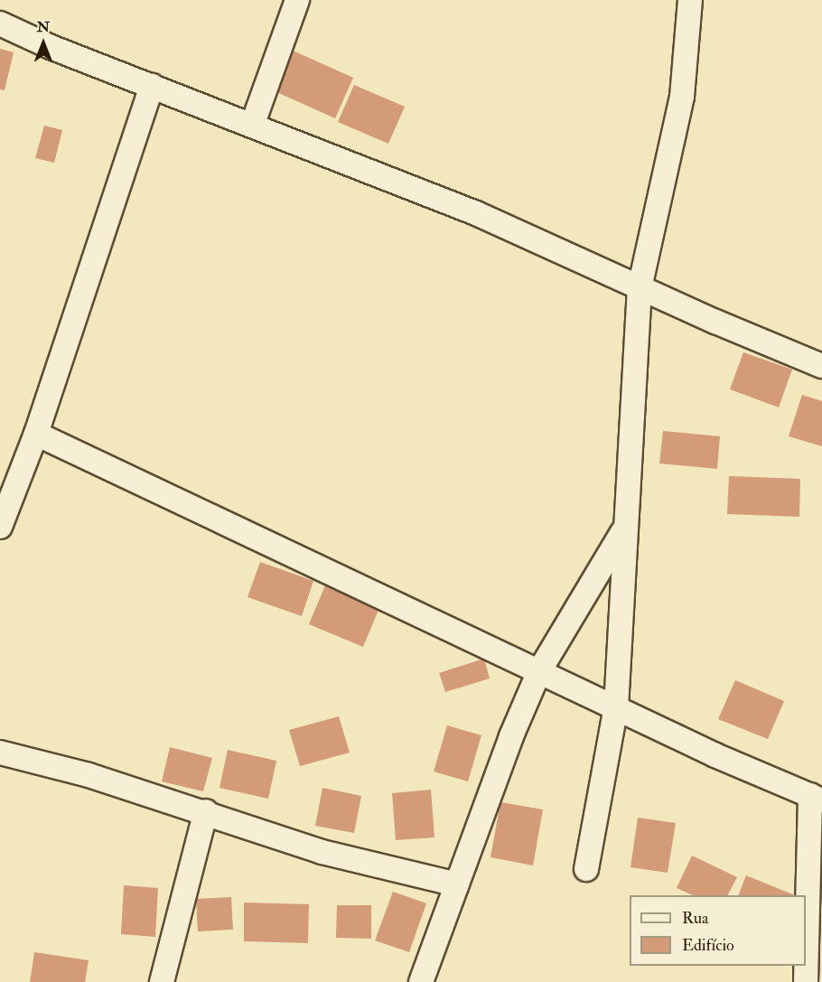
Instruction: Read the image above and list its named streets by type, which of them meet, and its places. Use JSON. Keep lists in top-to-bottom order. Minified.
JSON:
{"legend":["Rua","Edifício"],"north":"top"}
